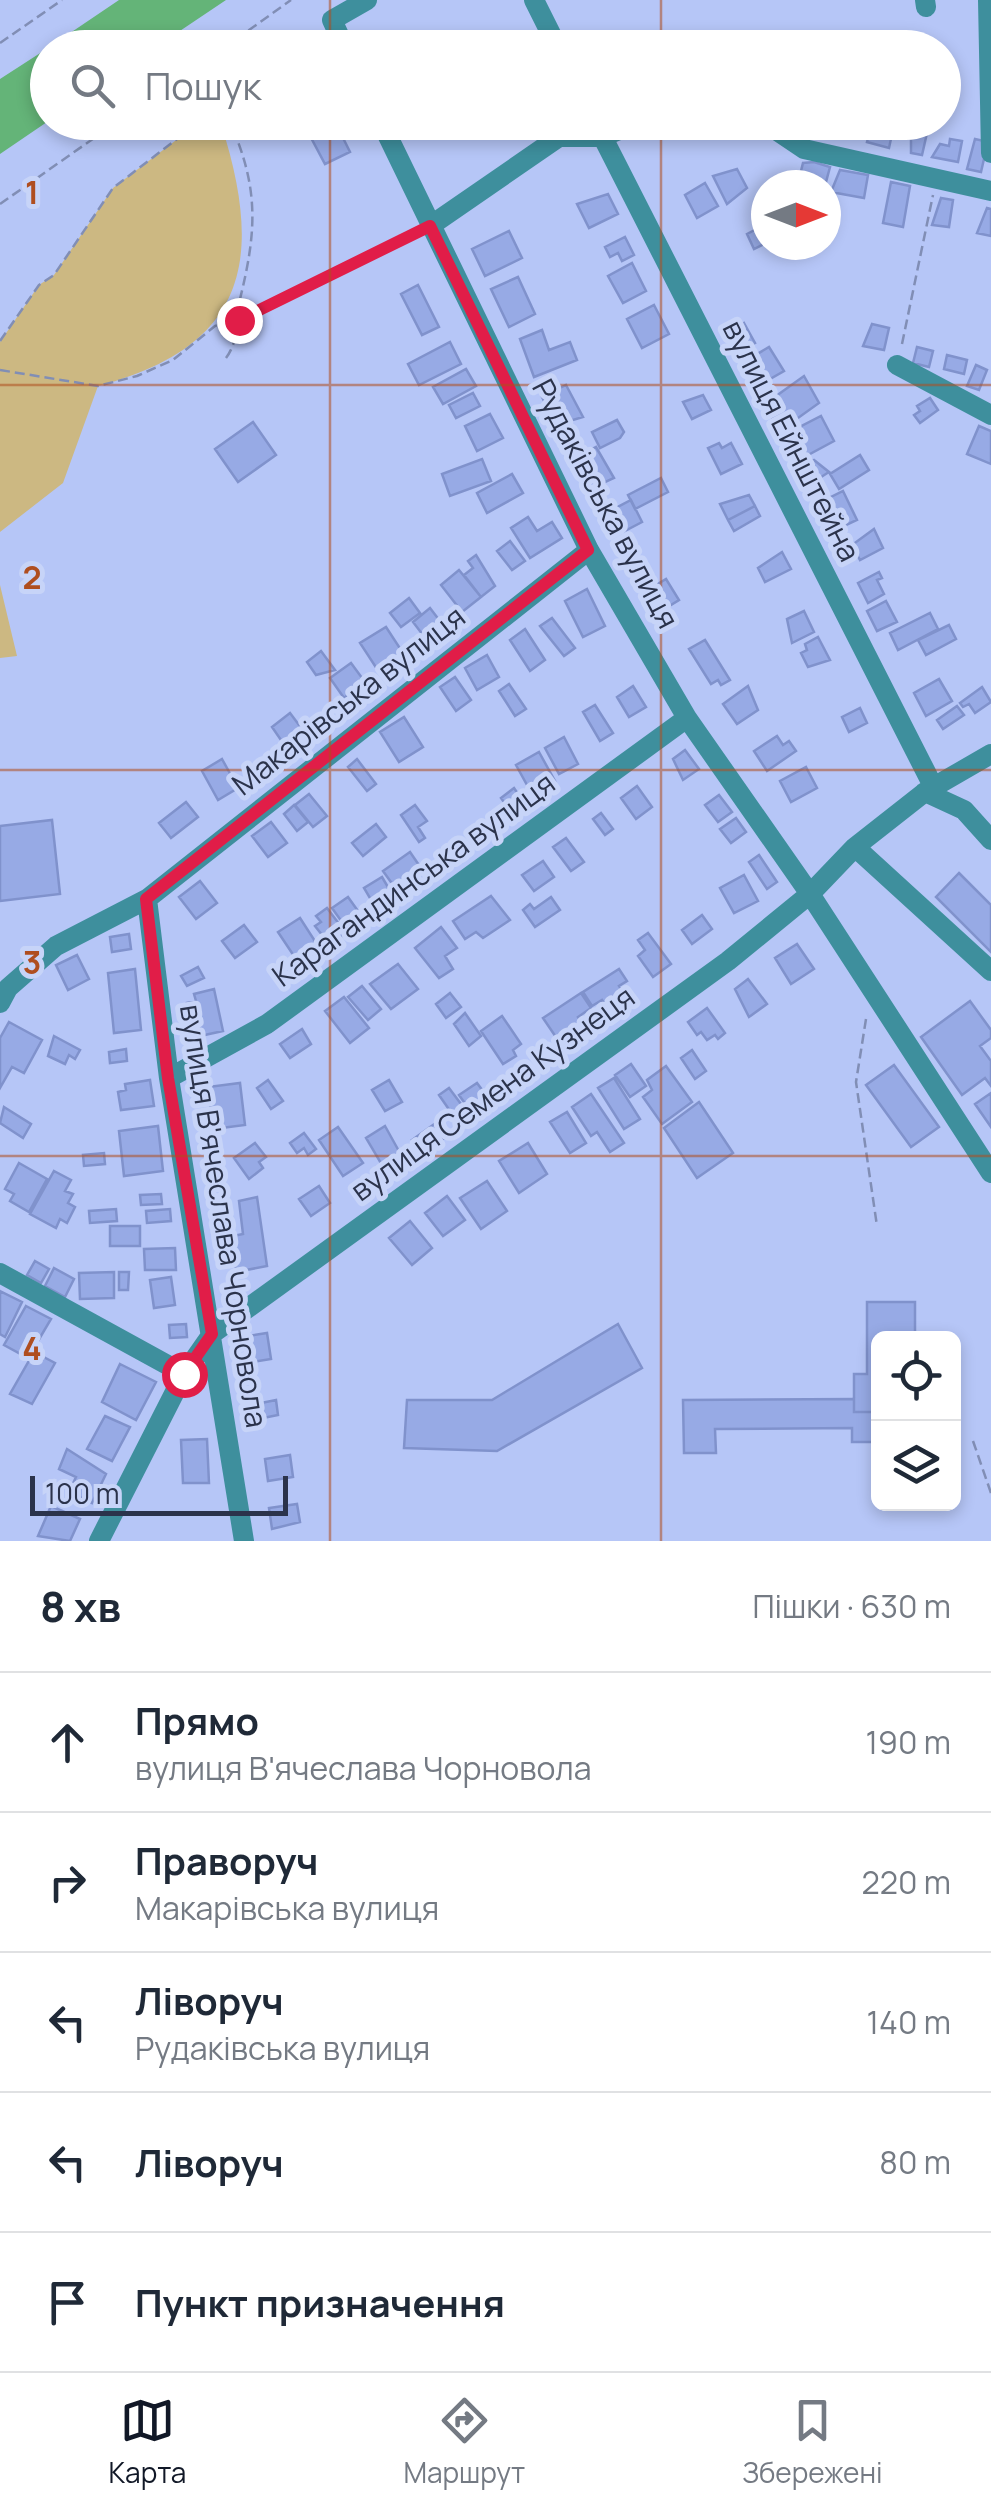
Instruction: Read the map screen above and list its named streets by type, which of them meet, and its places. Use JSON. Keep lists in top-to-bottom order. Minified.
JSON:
{"streets":{"street":["вулиця Ейнштейна","Рудаківська вулиця","Макарівська вулиця","Карагандинська вулиця","вулиця Семена Кузнеця","вулиця В'ячеслава Чорновола"]},"crossings":[["вулиця Ейнштейна","вулиця Семена Кузнеця"],["Рудаківська вулиця","Макарівська вулиця"],["Рудаківська вулиця","Карагандинська вулиця"],["Рудаківська вулиця","вулиця Семена Кузнеця"],["Макарівська вулиця","вулиця В'ячеслава Чорновола"],["Карагандинська вулиця","вулиця В'ячеслава Чорновола"],["вулиця Семена Кузнеця","вулиця В'ячеслава Чорновола"]],"scale_bar":"100 m","north":"right","page":{"search":"Пошук","scale":"100 m","heading":["8 хв","Пішки · 630 m"],"list":[["Прямо","вулиця В'ячеслава Чорновола","190 m"],["Праворуч","Макарівська вулиця","220 m"],["Ліворуч","Рудаківська вулиця","140 m"],["Ліворуч","80 m"],"Пункт призначення"],"nav":["Карта","Маршрут","Збережені"]},"grid":{"rows":["1","2","3","4"]}}
